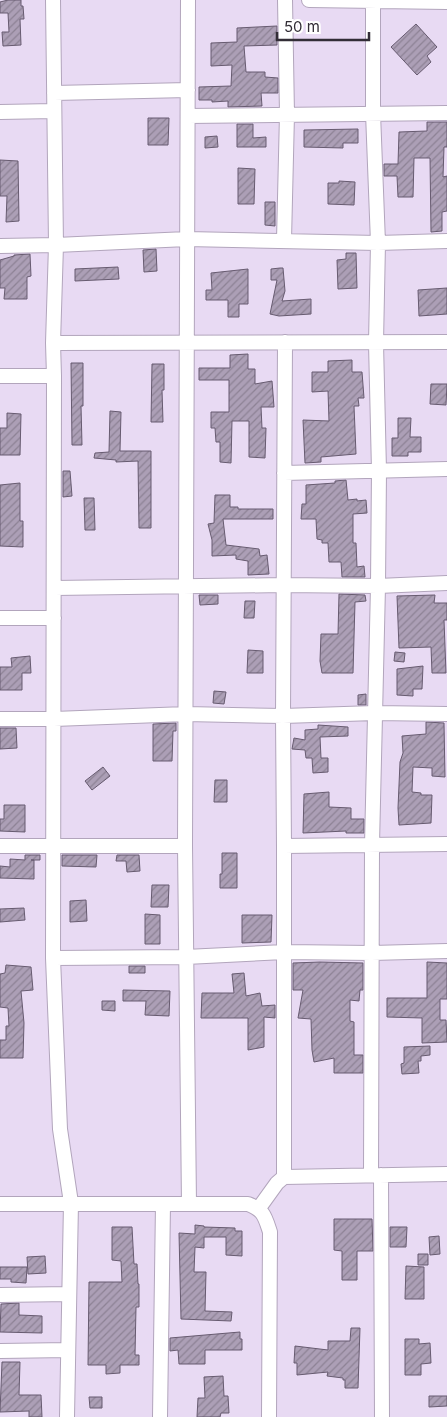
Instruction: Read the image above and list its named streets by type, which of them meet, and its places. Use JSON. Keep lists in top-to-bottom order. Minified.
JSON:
{"scale_bar":"50 m"}
